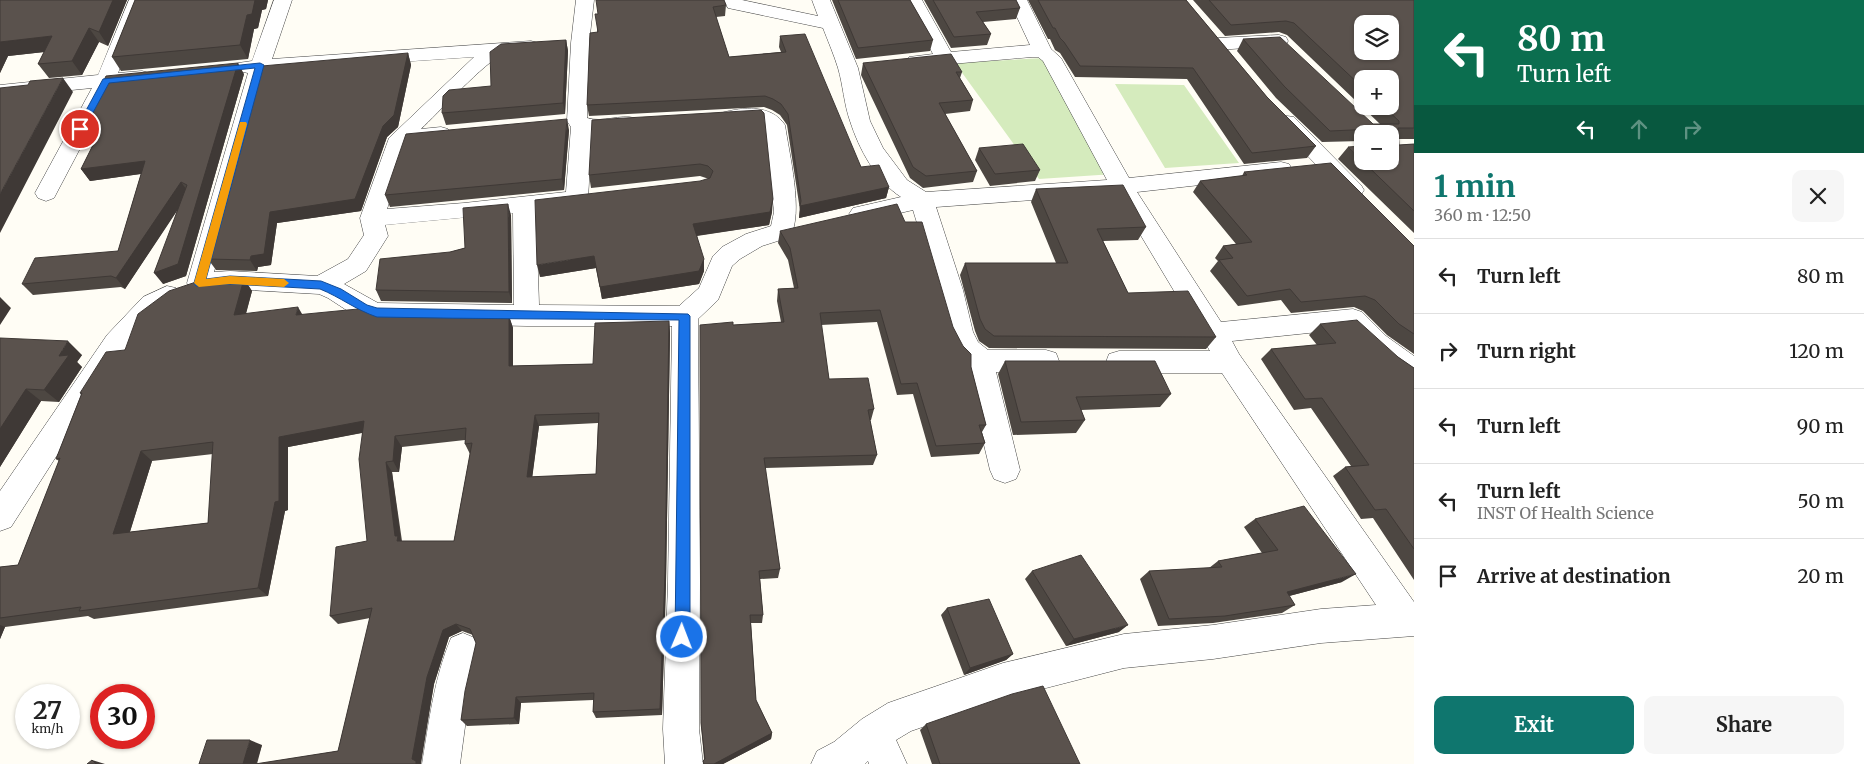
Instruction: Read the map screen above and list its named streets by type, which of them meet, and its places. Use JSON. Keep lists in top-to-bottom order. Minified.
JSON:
{"page":{"turn":["80 m","Turn left"],"map_buttons":["+","−"],"heading":["1 min","360 m · 12:50"],"list":[{"name":"Turn left","value":"80 m"},{"name":"Turn right","value":"120 m"},{"name":"Turn left","value":"90 m"},{"name":"Turn left","note":"INST Of Health Science","value":"50 m"},{"name":"Arrive at destination","value":"20 m"}],"speed":"27 km/h","limit":"30","buttons":["Exit","Share"]}}
